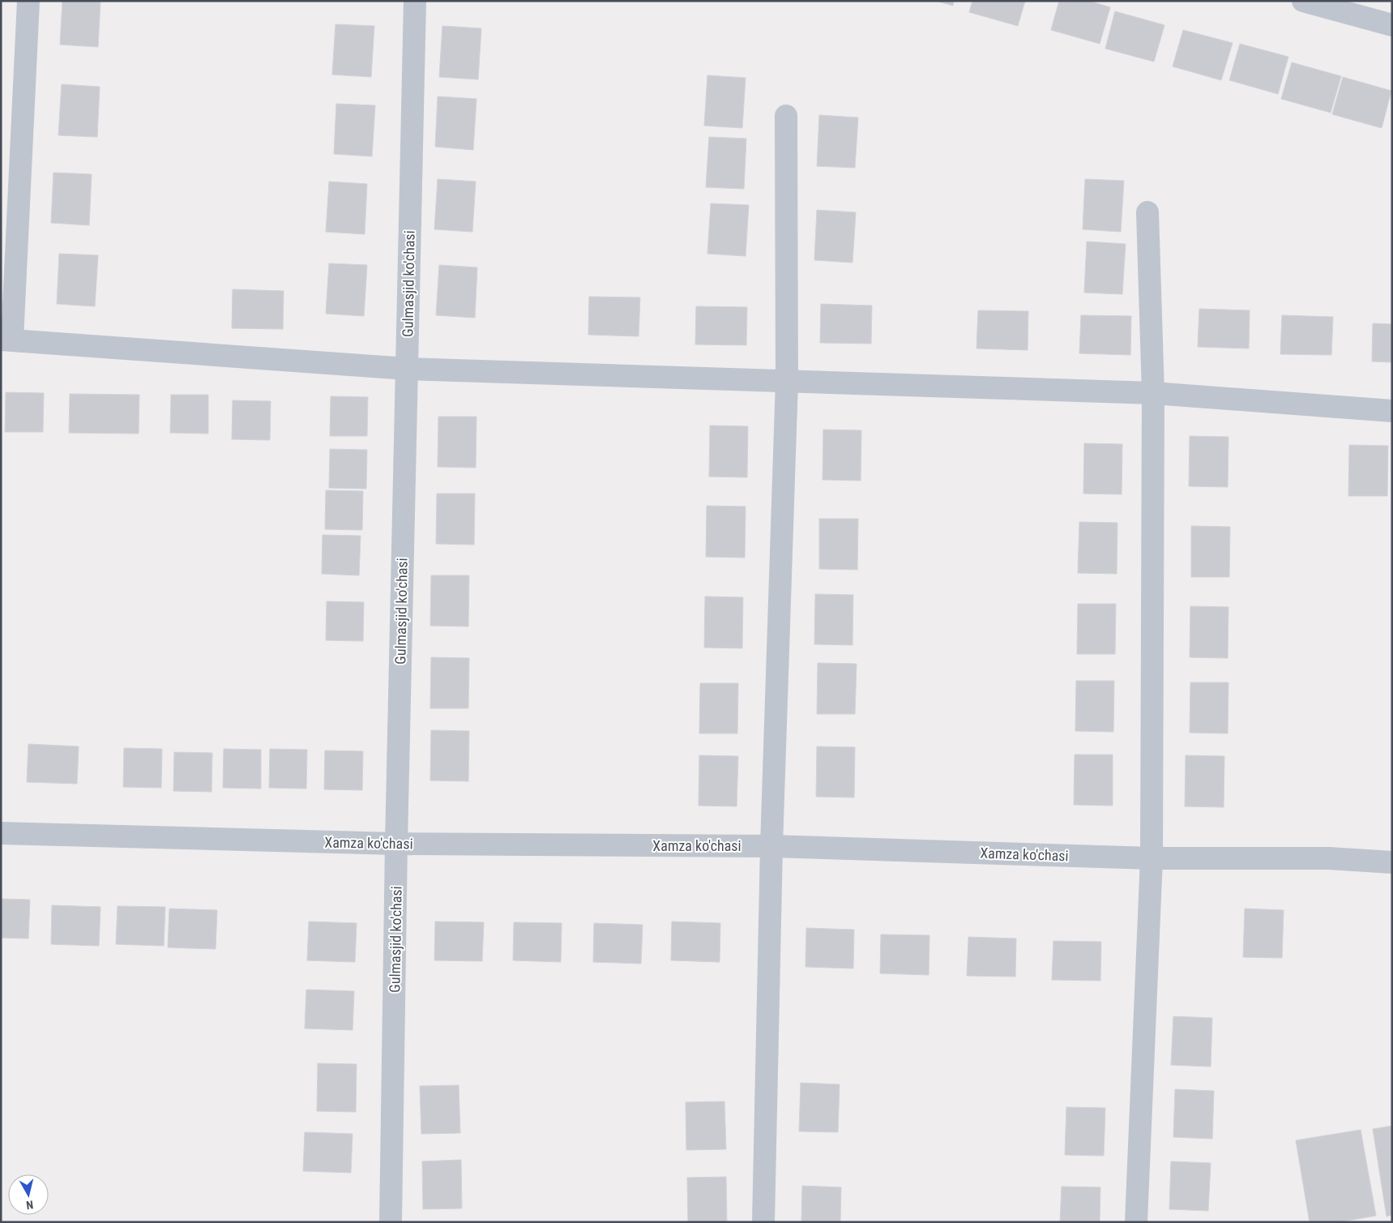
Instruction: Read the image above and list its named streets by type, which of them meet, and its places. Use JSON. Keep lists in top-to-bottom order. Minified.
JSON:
{"streets":{"street":["Gulmasjid ko'chasi","Xamza ko'chasi"]},"crossings":[["Gulmasjid ko'chasi","Xamza ko'chasi"]],"north":"bottom"}
